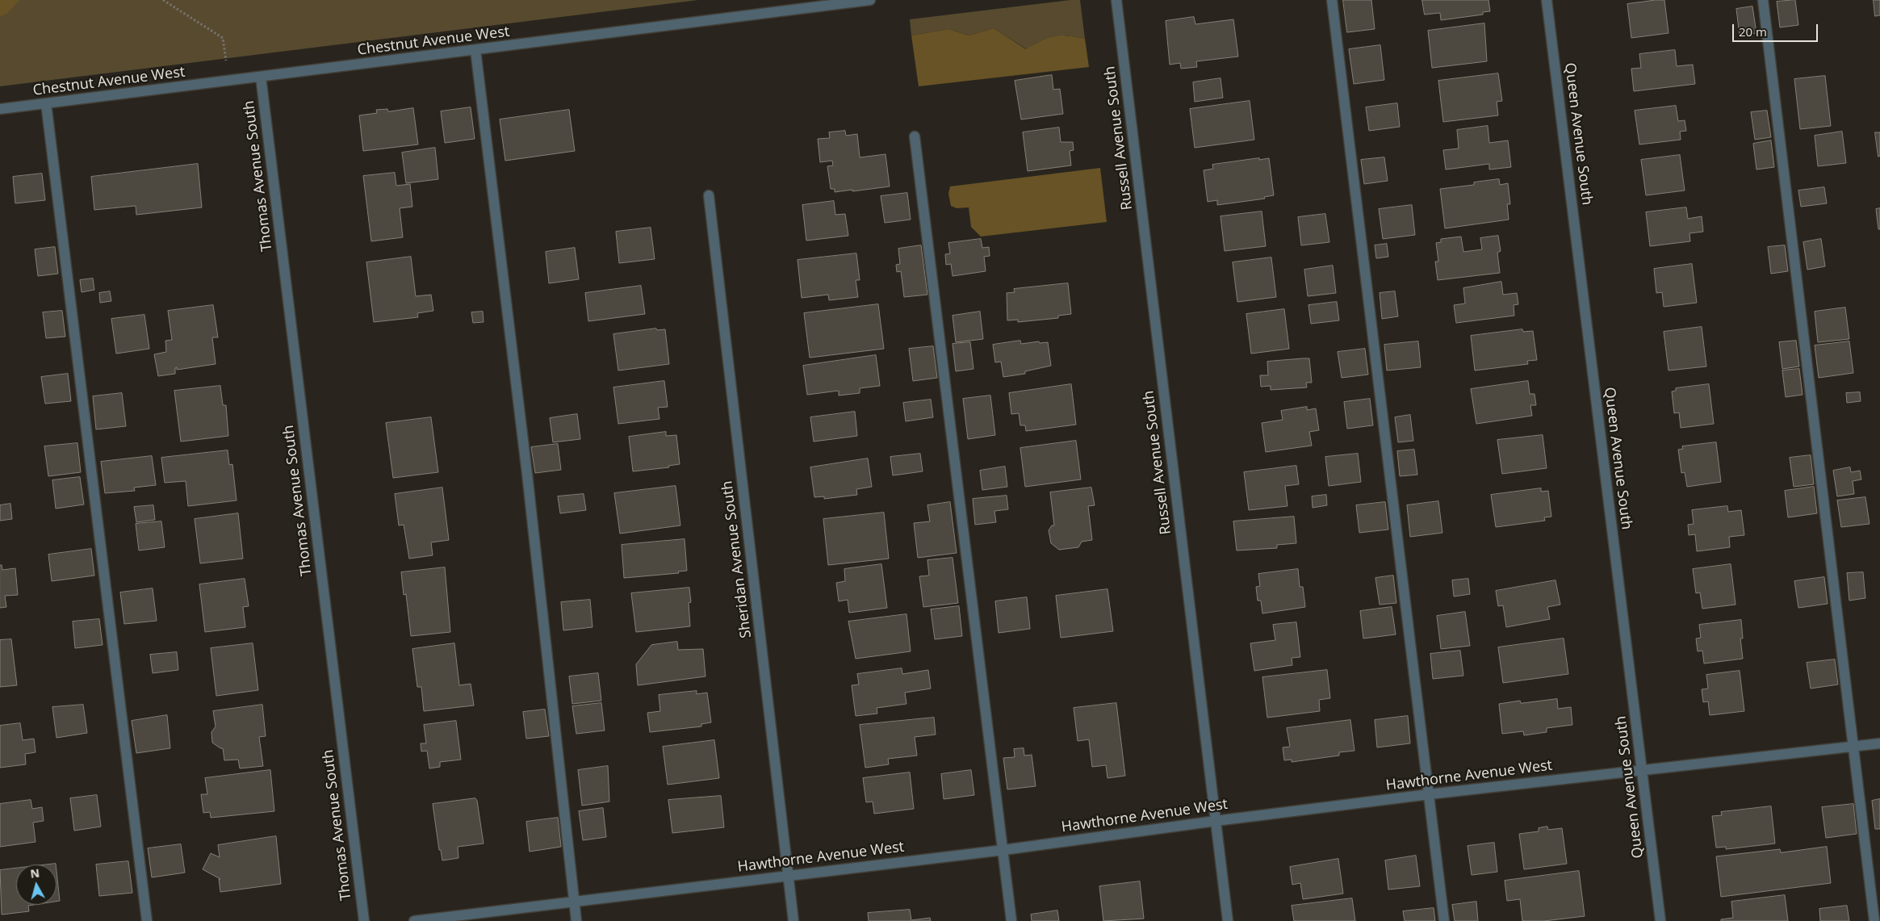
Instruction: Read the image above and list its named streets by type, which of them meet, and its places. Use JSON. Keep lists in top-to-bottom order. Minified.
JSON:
{"streets":{"street":["Chestnut Avenue West","Queen Avenue South","Russell Avenue South","Thomas Avenue South","Sheridan Avenue South","Hawthorne Avenue West"]},"crossings":[["Chestnut Avenue West","Thomas Avenue South"],["Queen Avenue South","Hawthorne Avenue West"],["Russell Avenue South","Hawthorne Avenue West"],["Sheridan Avenue South","Hawthorne Avenue West"]],"scale_bar":"20 m","north":"top"}
